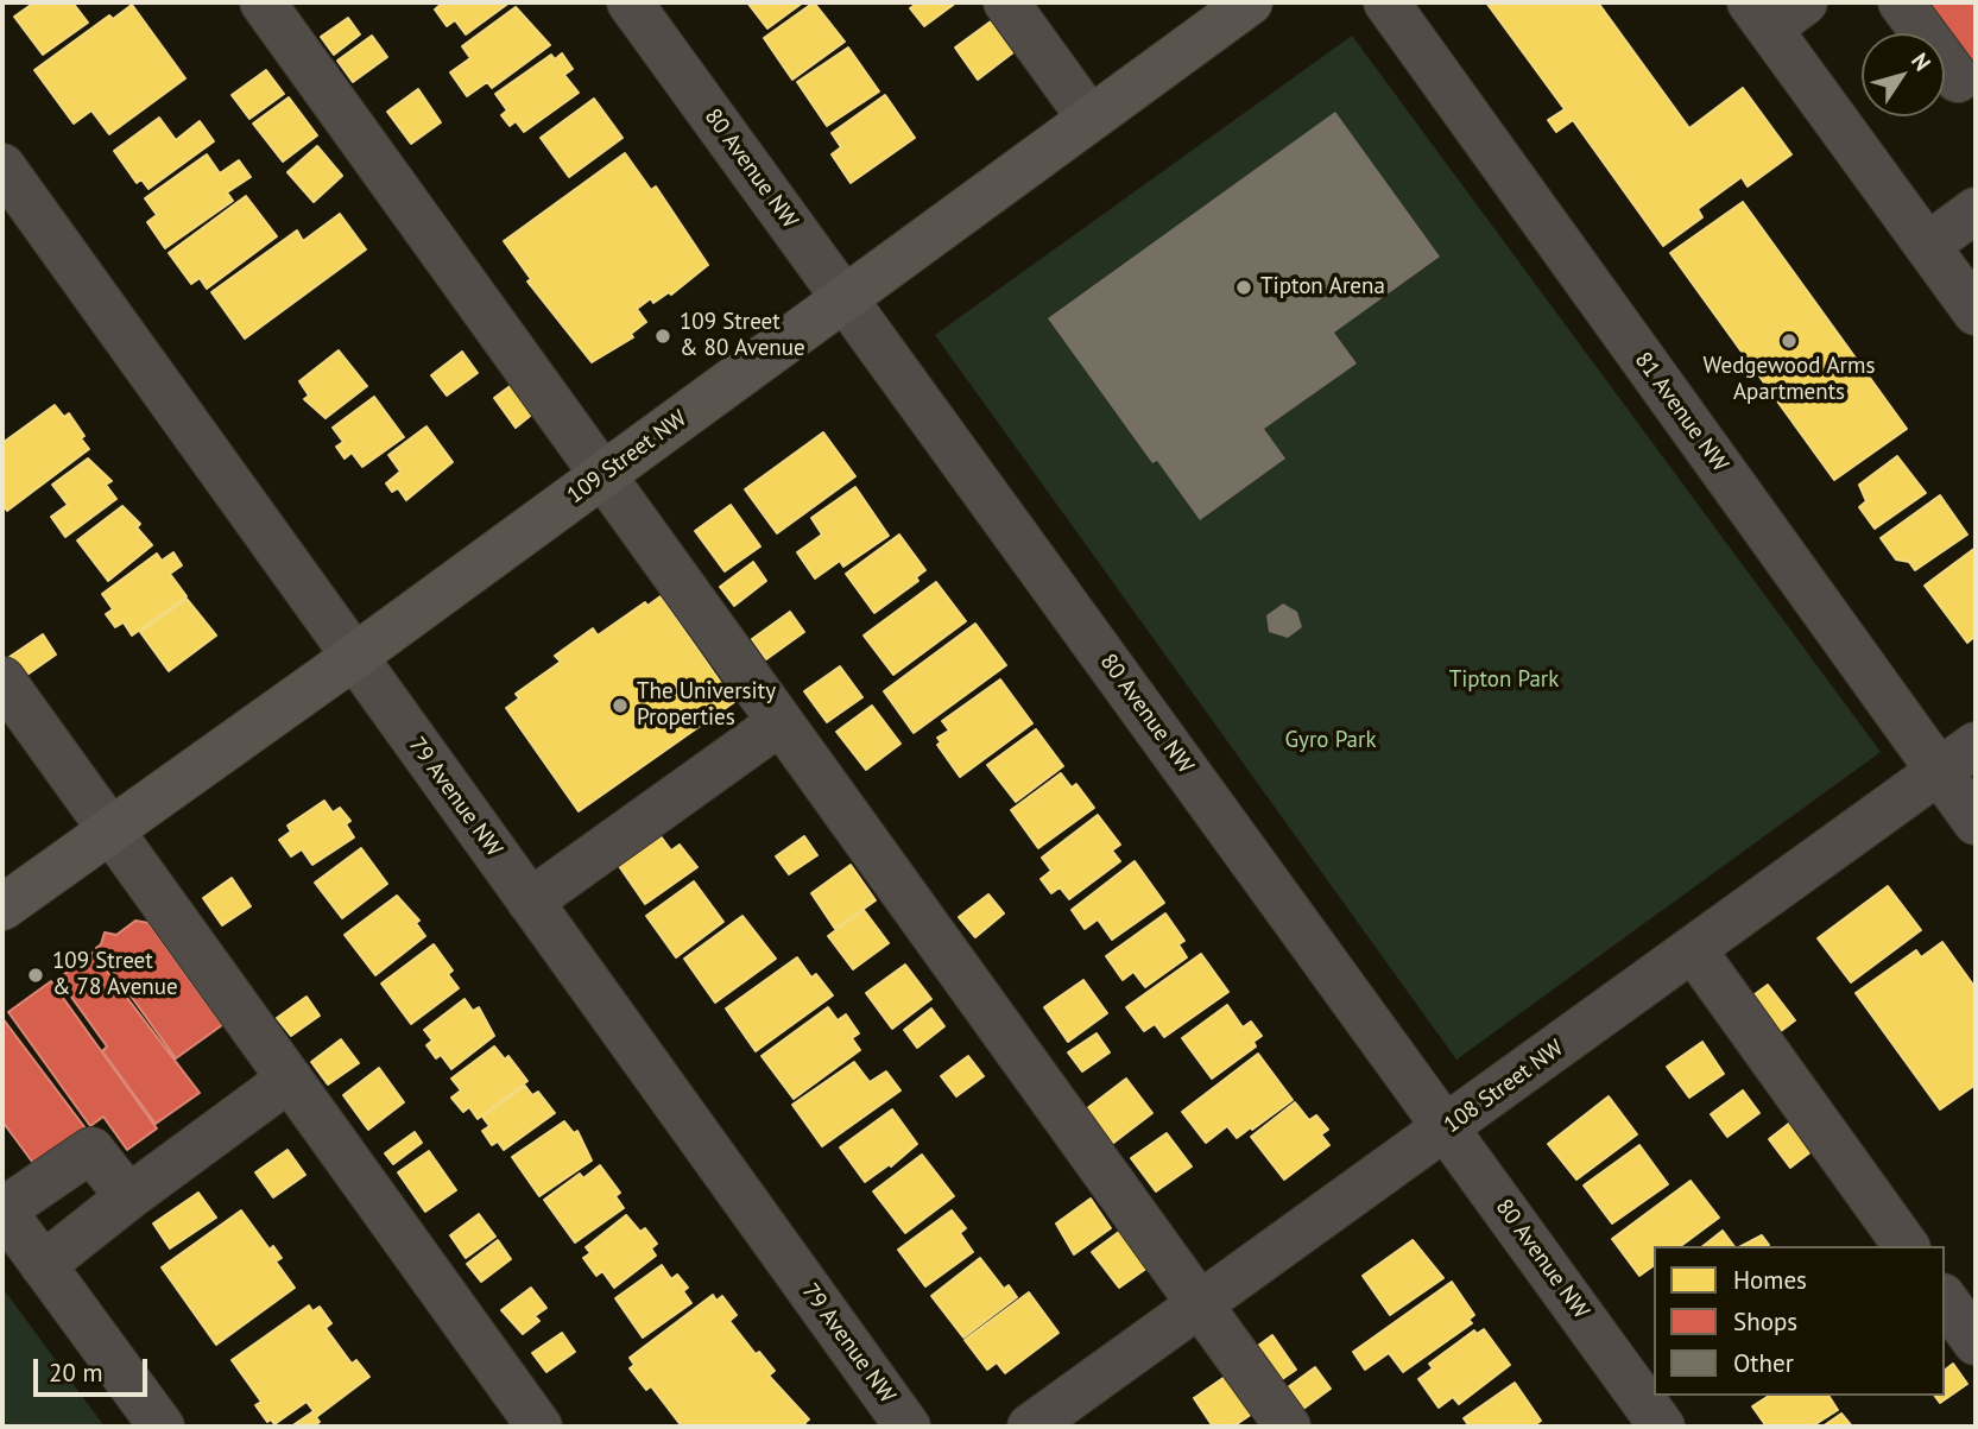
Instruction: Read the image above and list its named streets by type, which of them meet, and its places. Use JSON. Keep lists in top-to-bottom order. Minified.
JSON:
{"streets":{"main road":["109 Street NW"],"street":["80 Avenue NW","81 Avenue NW","79 Avenue NW","108 Street NW"]},"crossings":[["80 Avenue NW","109 Street NW"],["80 Avenue NW","108 Street NW"],["81 Avenue NW","108 Street NW"],["109 Street NW","79 Avenue NW"]],"parks":["Tipton Park","Gyro Park"],"places":["Tipton Arena","109 Street & 80 Avenue","Wedgewood Arms Apartments","The University Properties","109 Street & 78 Avenue"],"legend":["Homes","Shops","Other"],"scale_bar":"20 m","north":"top right"}
